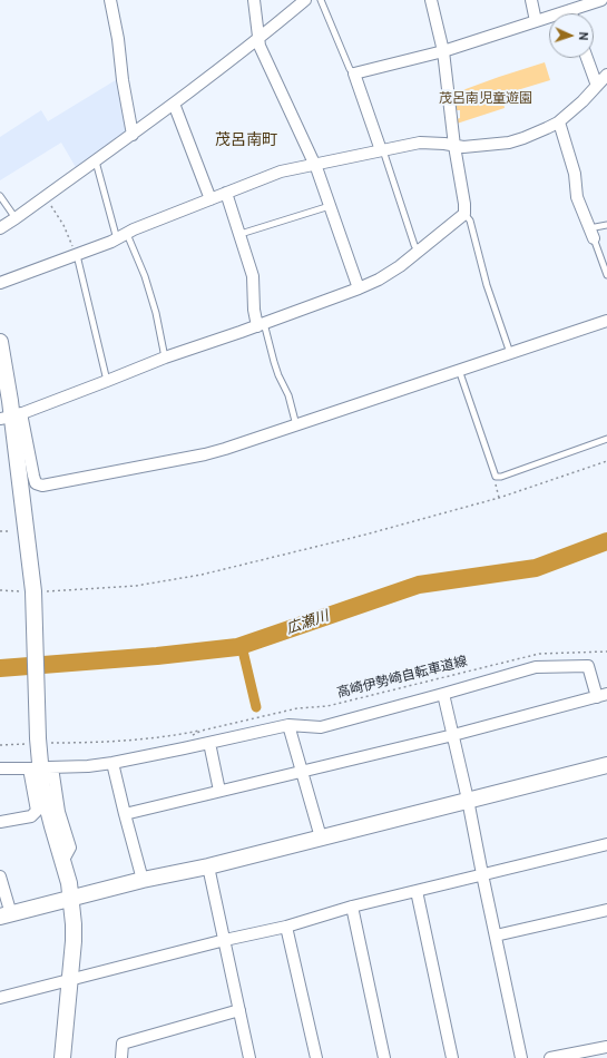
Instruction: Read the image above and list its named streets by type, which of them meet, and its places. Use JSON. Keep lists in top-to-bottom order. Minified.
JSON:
{"streets":{"path":["高崎伊勢崎自転車道線"]},"districts":["茂呂南町"],"water":["広瀬川"],"parks":["茂呂南児童遊園"],"north":"right"}
